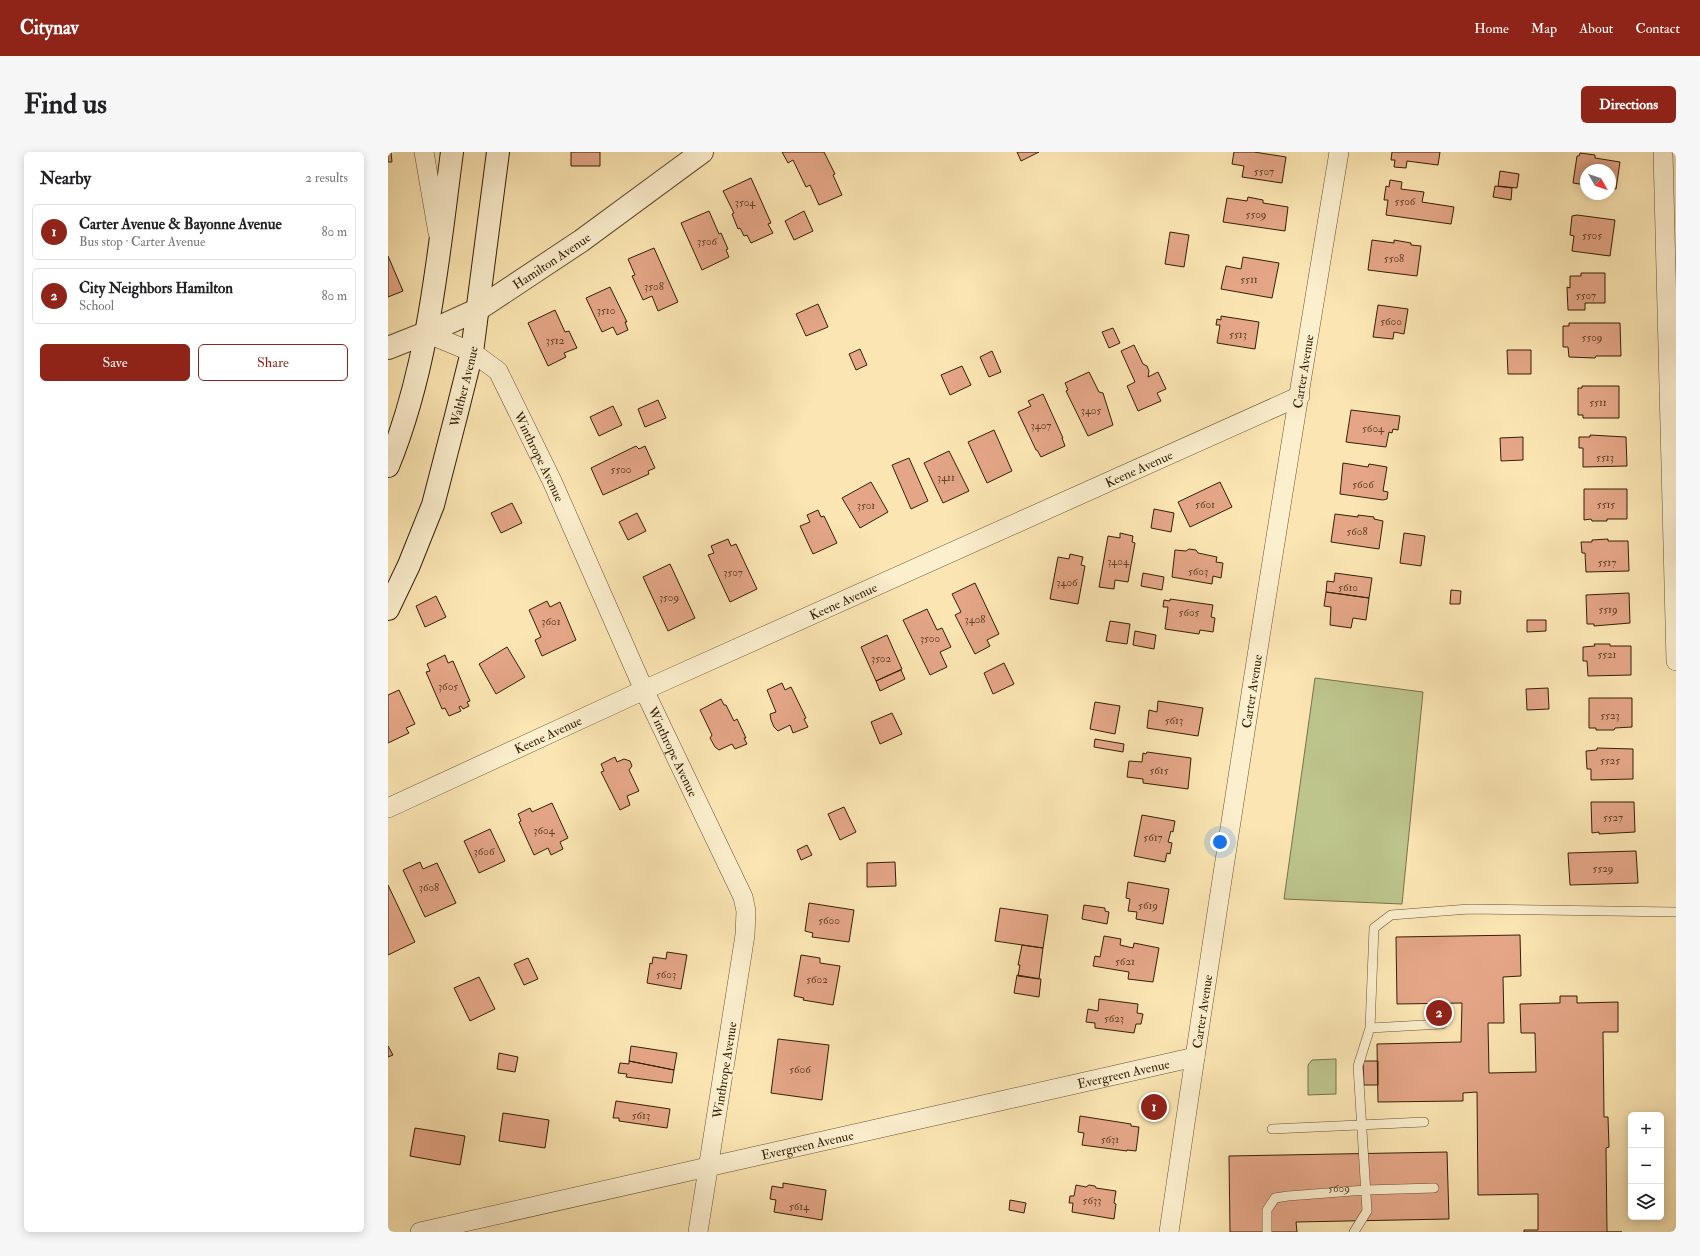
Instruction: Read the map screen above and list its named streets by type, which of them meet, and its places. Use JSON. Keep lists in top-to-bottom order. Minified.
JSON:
{"streets":{"main road":["Hamilton Avenue","Walther Avenue"],"street":["Carter Avenue","Winthrope Avenue","Keene Avenue","Evergreen Avenue"]},"crossings":[["Hamilton Avenue","Walther Avenue"],["Hamilton Avenue","Winthrope Avenue"],["Carter Avenue","Keene Avenue"],["Carter Avenue","Evergreen Avenue"],["Walther Avenue","Winthrope Avenue"],["Winthrope Avenue","Keene Avenue"],["Winthrope Avenue","Evergreen Avenue"]],"house_numbers":["5507","5506","3504","5509","5505","3506","5508","5511","3508","5507","3510","5600","5513","5509","3512","5511","3405","3407","5604","5513","5500","3411","5606","5601","5515","3501","5608","3404","5517","5603","3507","3406","5610","3509","5519","5605","3408","3601","3500","5521","3502","3605","5523","5613","5525","5615","5527","3604","5617","3606","5529","3608","5619","5600","5621","5603","5602","5623","5606","5613","5631","5609","5633","5614"],"north":"bottom right","page":{"header":"Citynav","nav":["Home","Map","About","Contact"],"buttons":["Directions",["Save","Share"]],"title":"Find us","heading":["Nearby","2 results"],"list":[{"mark":"1","name":"Carter Avenue & Bayonne Avenue","note":"Bus stop · Carter Avenue","value":"80 m"},{"mark":"2","name":"City Neighbors Hamilton","note":"School","value":"80 m"}],"pins":["2","1"],"map_buttons":["+","−"]}}
